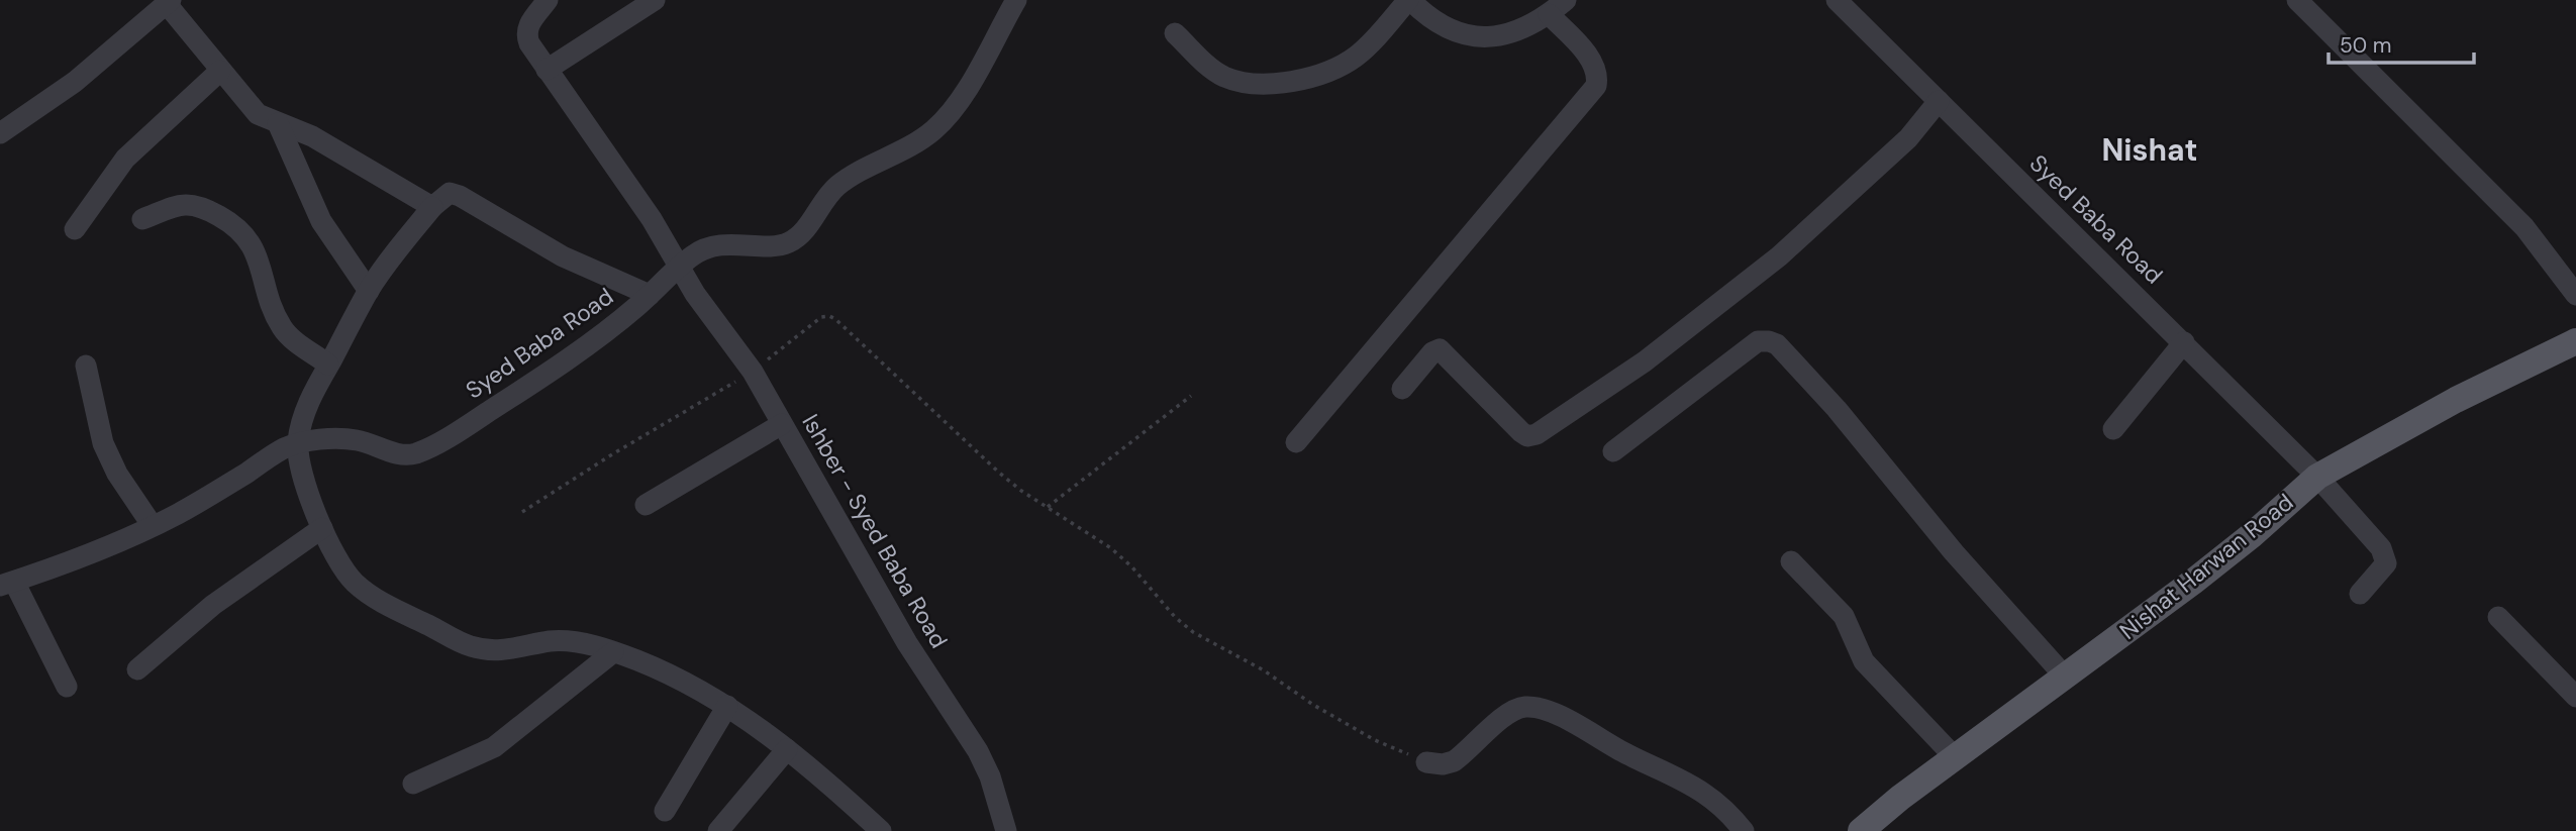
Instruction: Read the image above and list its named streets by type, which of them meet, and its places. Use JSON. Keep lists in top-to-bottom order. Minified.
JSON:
{"streets":{"main road":["Nishat Harwan Road"],"street":["Syed Baba Road","Ishber - Syed Baba Road"]},"crossings":[["Syed Baba Road","Ishber - Syed Baba Road"],["Syed Baba Road","Nishat Harwan Road"]],"districts":["Nishat"],"scale_bar":"50 m"}
